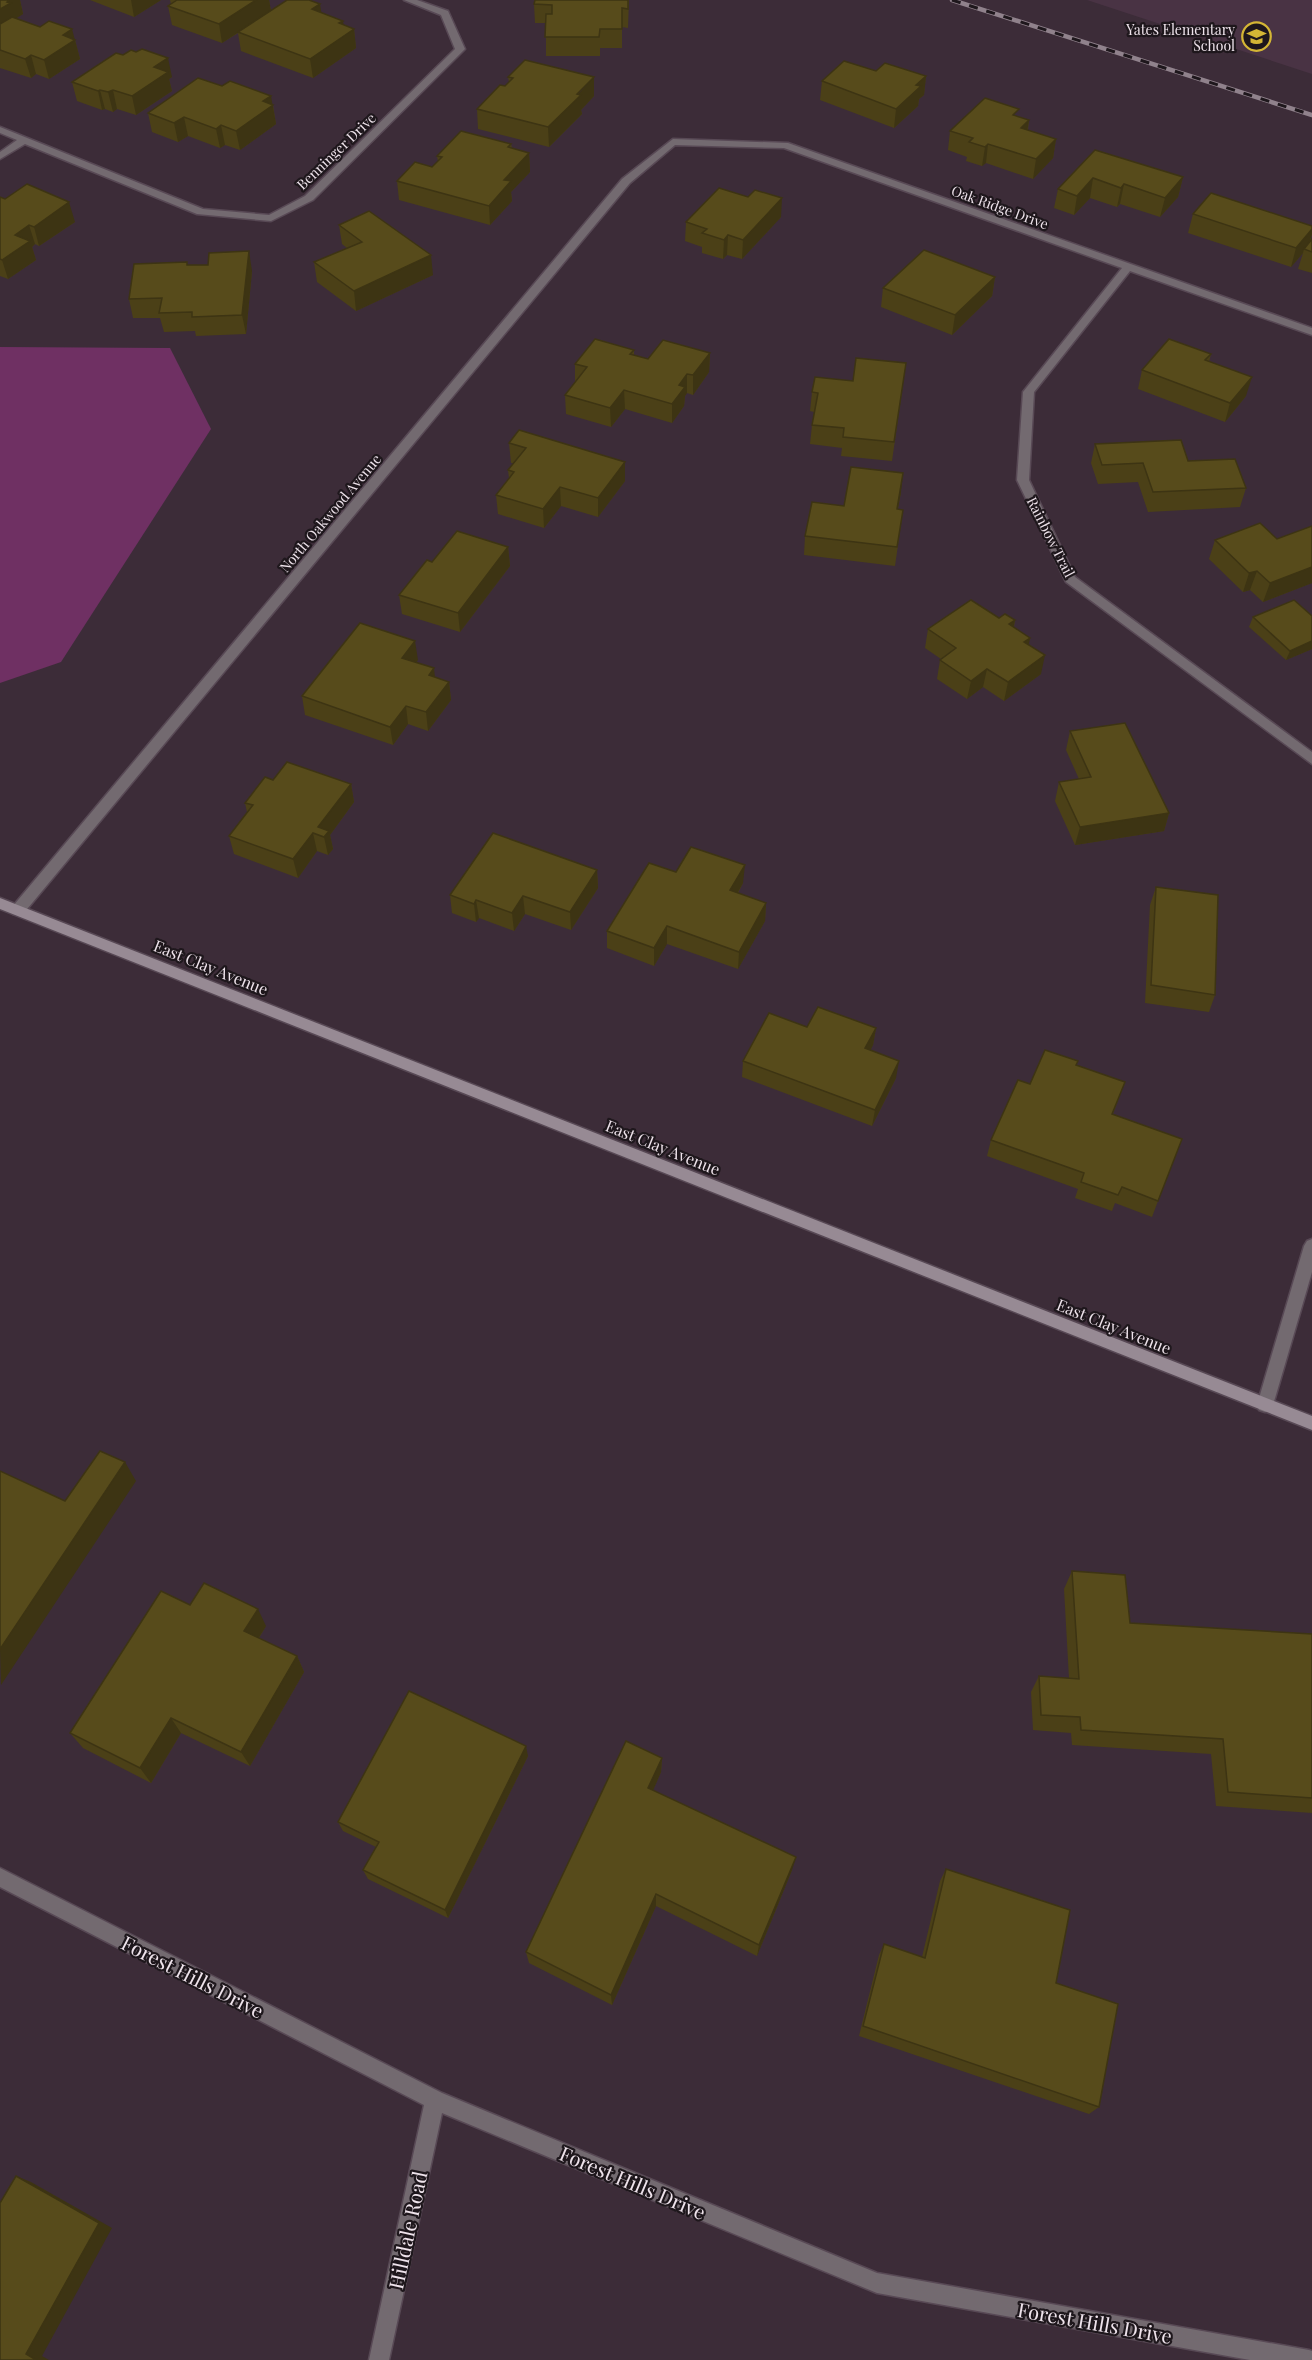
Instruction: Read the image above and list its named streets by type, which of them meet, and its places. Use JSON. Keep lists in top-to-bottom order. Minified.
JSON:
{"streets":{"street":["Benninger Drive","Oak Ridge Drive","North Oakwood Avenue","Rainbow Trail","East Clay Avenue","Forest Hills Drive","Hilldale Road"]},"crossings":[["Oak Ridge Drive","North Oakwood Avenue"],["Oak Ridge Drive","Rainbow Trail"],["North Oakwood Avenue","East Clay Avenue"],["Forest Hills Drive","Hilldale Road"]],"places":{"school or university":["Yates Elementary School"]}}
